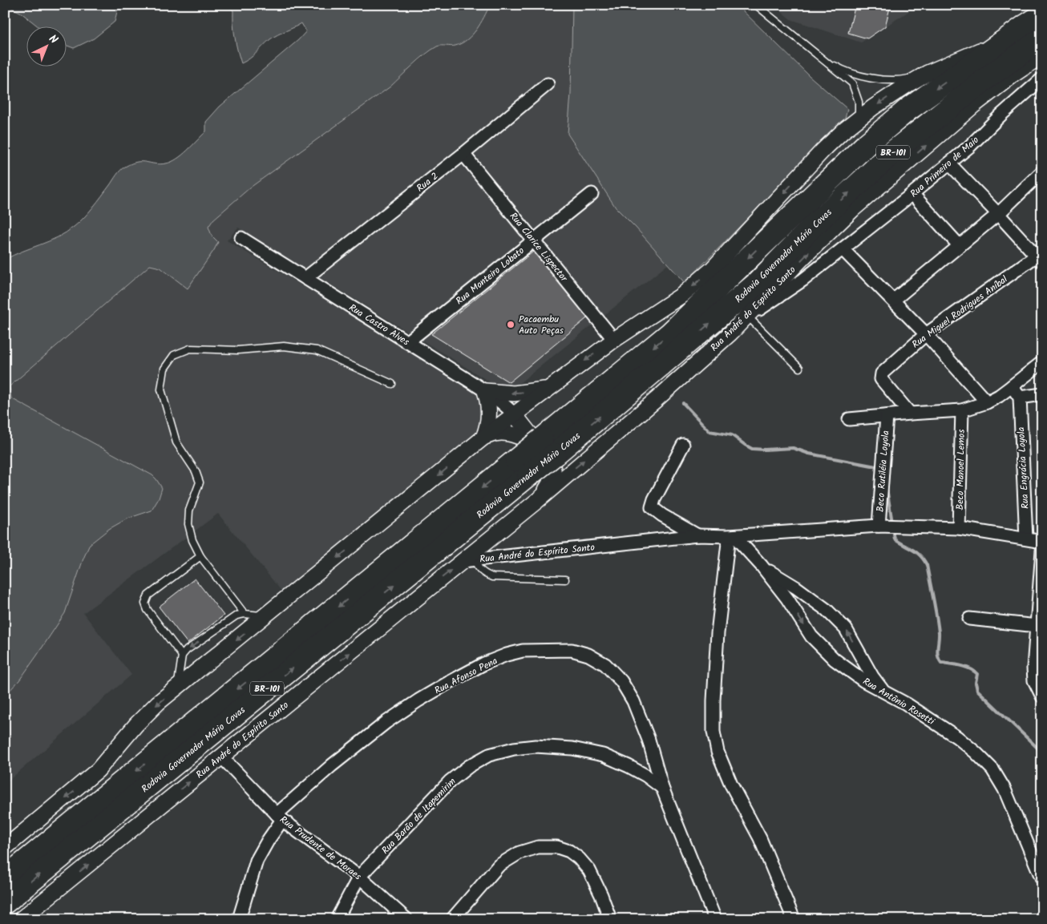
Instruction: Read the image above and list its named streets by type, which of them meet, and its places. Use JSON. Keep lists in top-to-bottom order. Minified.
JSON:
{"streets":{"highway":["BR-101","Rodovia Governador Mário Covas"],"street":["Rua Primeiro de Maio","Rua 2","Rua Clarice Lispector","Rua Monteiro Lobato","Rua André do Espírito Santo","Rua Miguel Rodrigues Aníbal","Rua Castro Alves","Rua Engrácia Loyola","Beco Manoel Lemos","Beco Rutiléia Loyola","Rua Afonso Pena","Rua Antônio Rosetti","Rua Barão de Itapemirim","Rua Prudente de Moraes"]},"crossings":[["Rua Primeiro de Maio","Rua André do Espírito Santo"],["Rua 2","Rua Clarice Lispector"],["Rua 2","Rua Castro Alves"],["Rua Clarice Lispector","Rodovia Governador Mário Covas"],["Rua Clarice Lispector","Rua Monteiro Lobato"],["Rodovia Governador Mário Covas","Rua Castro Alves"],["Rua Monteiro Lobato","Rua Castro Alves"],["Rua André do Espírito Santo","Rua Engrácia Loyola"],["Rua André do Espírito Santo","Beco Manoel Lemos"],["Rua André do Espírito Santo","Beco Rutiléia Loyola"],["Rua André do Espírito Santo","Rua Antônio Rosetti"],["Rua André do Espírito Santo","Rua Prudente de Moraes"],["Rua Afonso Pena","Rua Barão de Itapemirim"],["Rua Afonso Pena","Rua Prudente de Moraes"],["Rua Barão de Itapemirim","Rua Prudente de Moraes"]],"one_way":["Rua André do Espírito Santo"],"places":["Pacaembu Auto Peças"],"north":"top right"}
